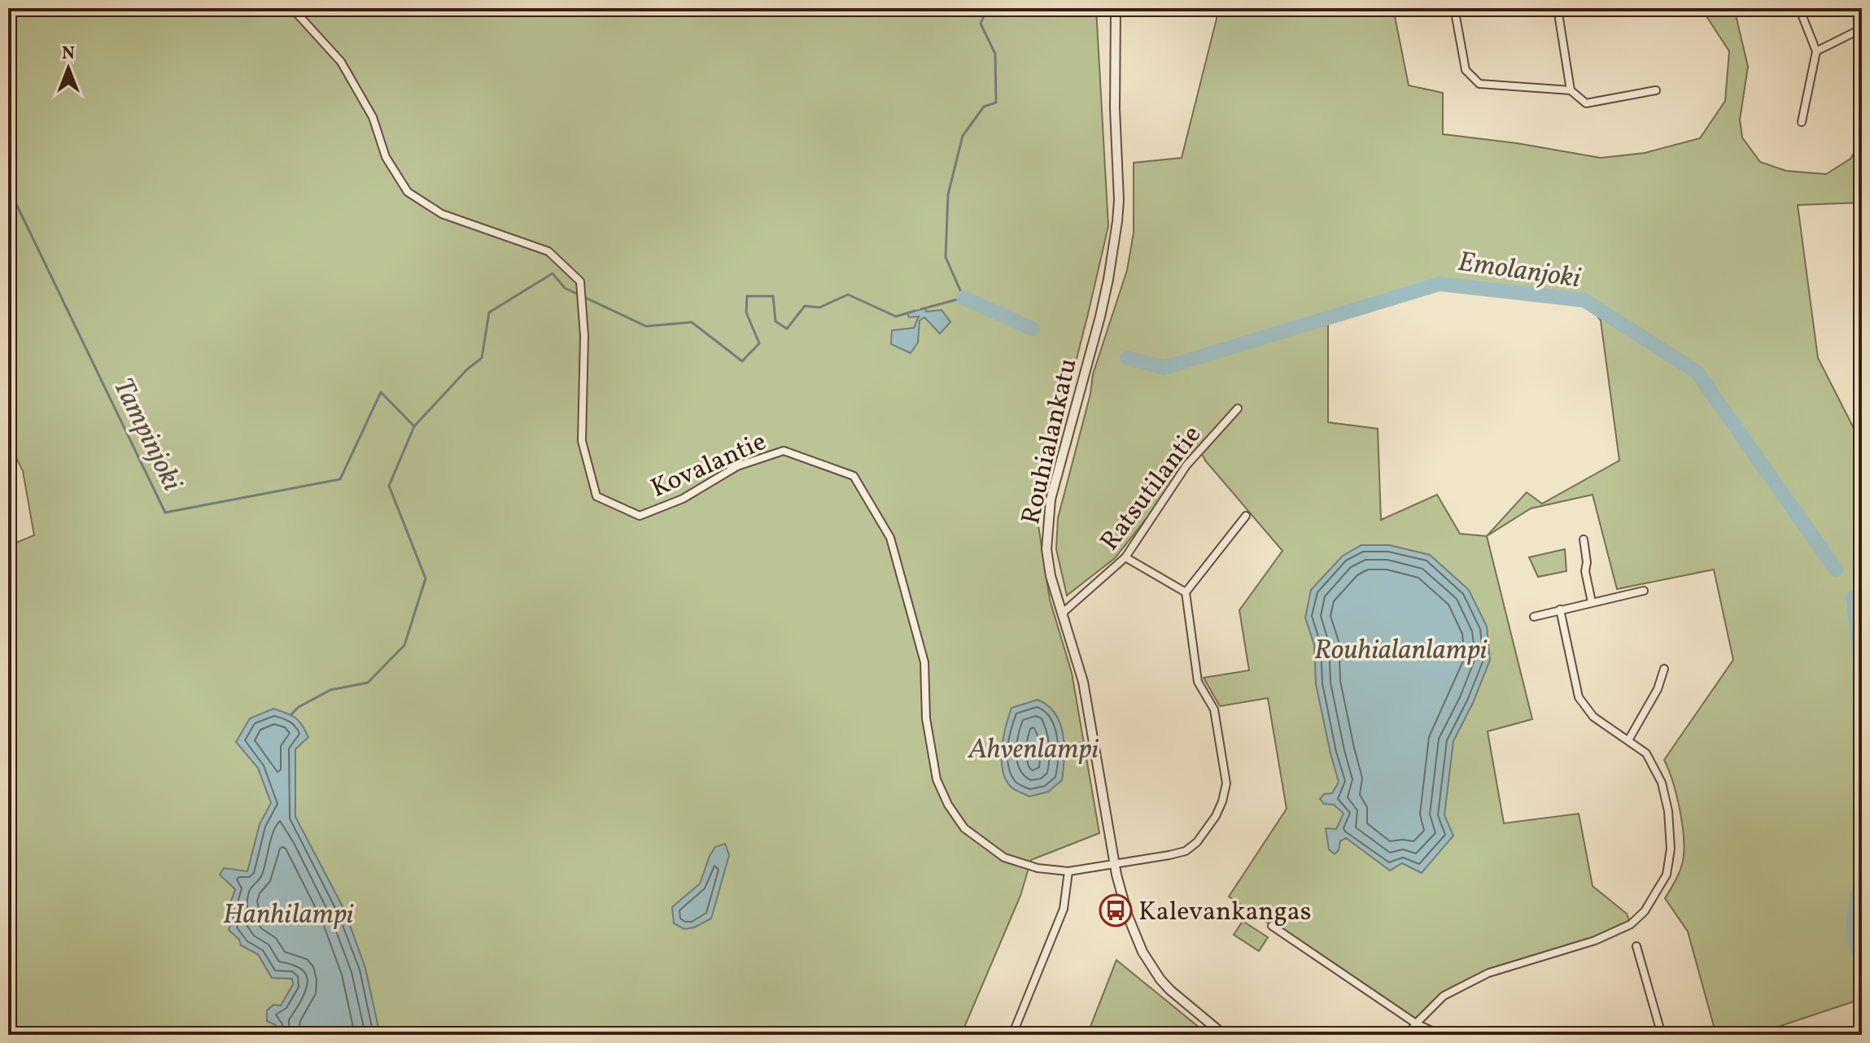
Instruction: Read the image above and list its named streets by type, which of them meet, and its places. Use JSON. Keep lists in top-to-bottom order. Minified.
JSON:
{"streets":{"street":["Rouhialankatu","Kovalantie","Ratsutilantie"]},"crossings":[["Rouhialankatu","Kovalantie"],["Rouhialankatu","Ratsutilantie"]],"water":["Emolanjoki","Tampinjoki","Rouhialanlampi","Ahvenlampi","Hanhilampi"],"places":{"bus stop":["Kalevankangas"]},"north":"top"}
